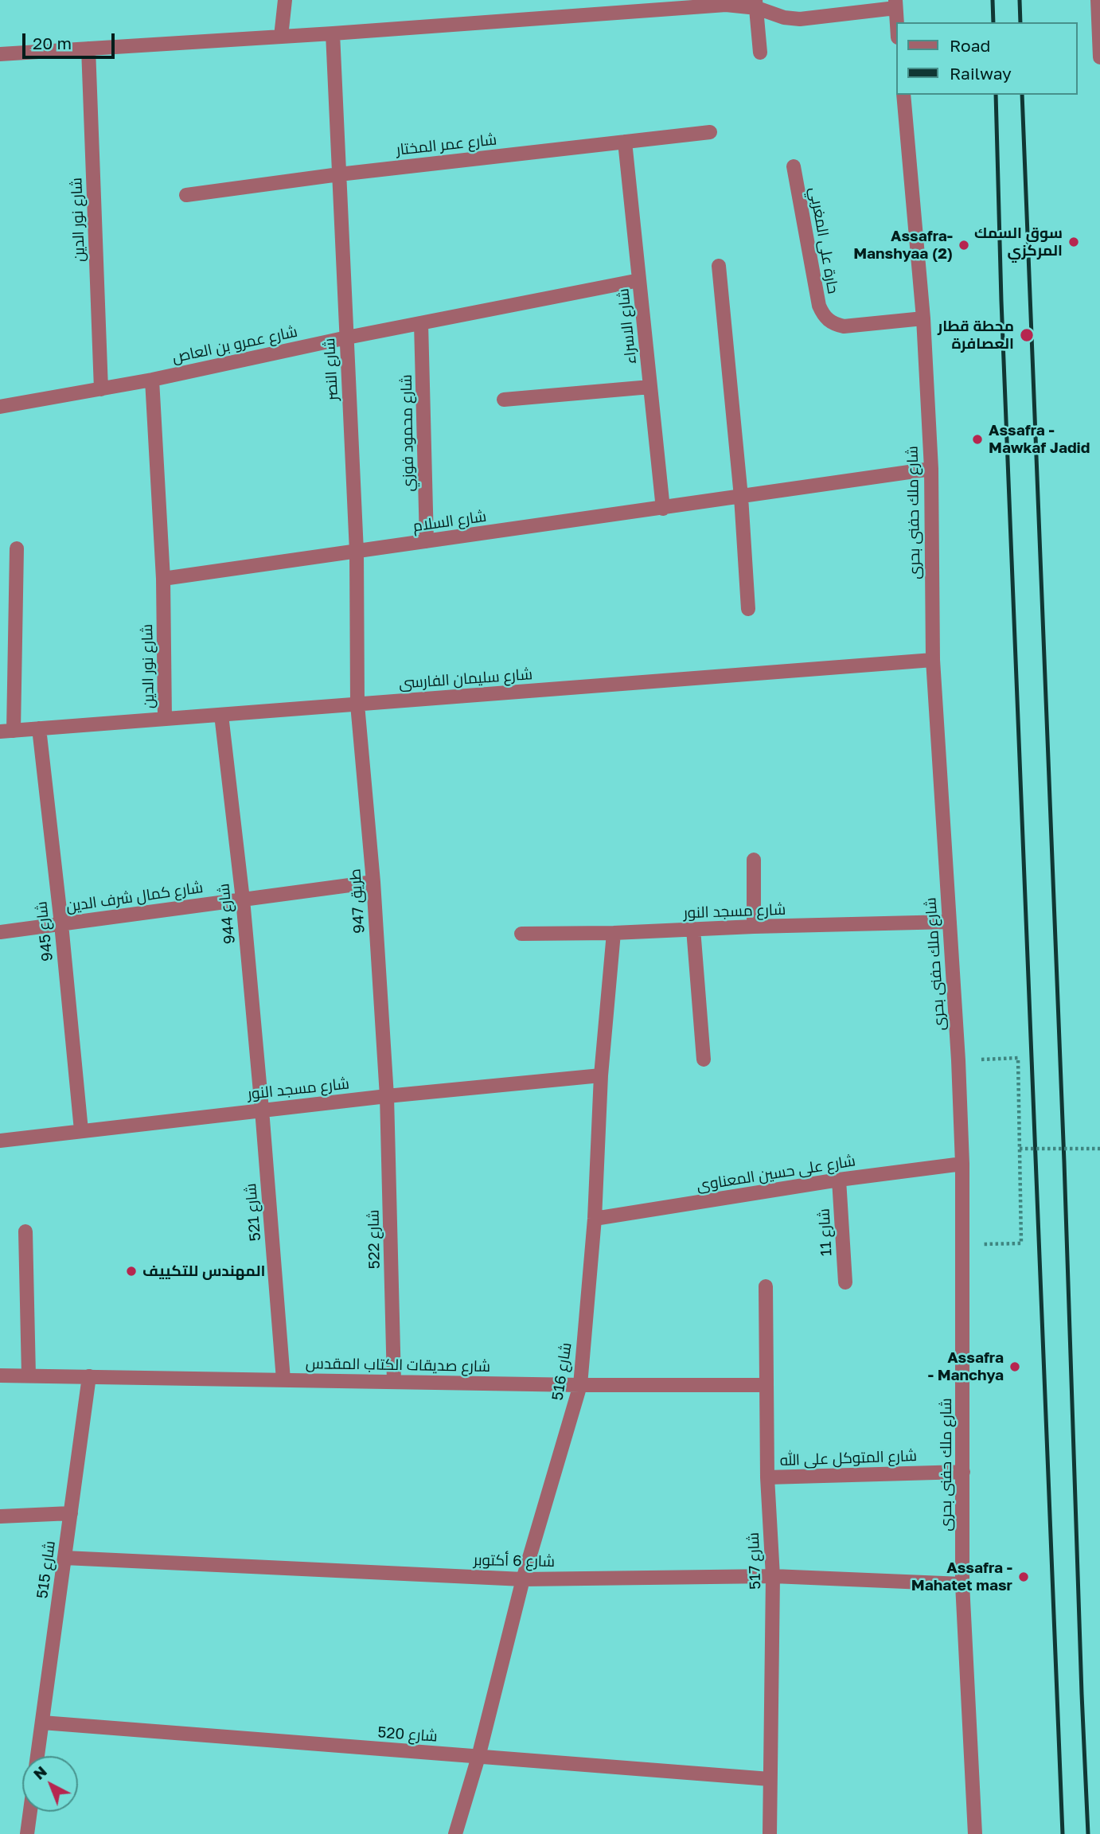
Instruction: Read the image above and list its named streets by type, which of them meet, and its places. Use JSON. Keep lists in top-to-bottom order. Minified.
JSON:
{"streets":{"street":["شارع عمر المختار","شارع نور الدين","حارة على المغربي","شارع الاسراء","شارع عمرو بن العاص","شارع النصر","شارع محمود فوزي","شارع ملك حفنى بحرى","شارع السلام","شارع سليمان الفارسى","شارع كمال شرف الدين","طريق 947","شارع مسجد النور","شارع 944","شارع 945","شارع على حسين المعناوى","شارع 521","شارع 11","شارع 522","شارع صديقات الكتاب المقدس","شارع 516","شارع المتوكل على الله","شارع 6 أكتوبر","شارع 517","شارع 515","شارع 520"]},"crossings":[["شارع عمر المختار","شارع الاسراء"],["شارع عمر المختار","شارع النصر"],["شارع نور الدين","شارع عمرو بن العاص"],["شارع نور الدين","شارع السلام"],["شارع نور الدين","شارع سليمان الفارسى"],["حارة على المغربي","شارع ملك حفنى بحرى"],["شارع الاسراء","شارع عمرو بن العاص"],["شارع الاسراء","شارع السلام"],["شارع عمرو بن العاص","شارع النصر"],["شارع عمرو بن العاص","شارع محمود فوزي"],["شارع النصر","شارع السلام"],["شارع النصر","شارع سليمان الفارسى"],["شارع النصر","طريق 947"],["شارع محمود فوزي","شارع السلام"],["شارع ملك حفنى بحرى","شارع السلام"],["شارع ملك حفنى بحرى","شارع سليمان الفارسى"],["شارع ملك حفنى بحرى","شارع مسجد النور"],["شارع ملك حفنى بحرى","شارع على حسين المعناوى"],["شارع ملك حفنى بحرى","شارع المتوكل على الله"],["شارع ملك حفنى بحرى","شارع 6 أكتوبر"],["شارع سليمان الفارسى","طريق 947"],["شارع سليمان الفارسى","شارع 944"],["شارع سليمان الفارسى","شارع 945"],["شارع كمال شرف الدين","طريق 947"],["شارع كمال شرف الدين","شارع 944"],["شارع كمال شرف الدين","شارع 945"],["طريق 947","شارع مسجد النور"],["طريق 947","شارع 522"],["شارع مسجد النور","شارع 944"],["شارع مسجد النور","شارع 945"],["شارع مسجد النور","شارع 521"],["شارع مسجد النور","شارع 522"],["شارع مسجد النور","شارع 516"],["شارع 944","شارع 521"],["شارع على حسين المعناوى","شارع 11"],["شارع على حسين المعناوى","شارع 516"],["شارع 521","شارع صديقات الكتاب المقدس"],["شارع 522","شارع صديقات الكتاب المقدس"],["شارع صديقات الكتاب المقدس","شارع 516"],["شارع صديقات الكتاب المقدس","شارع 517"],["شارع صديقات الكتاب المقدس","شارع 515"],["شارع 516","شارع 6 أكتوبر"],["شارع 516","شارع 520"],["شارع المتوكل على الله","شارع 517"],["شارع 6 أكتوبر","شارع 517"],["شارع 6 أكتوبر","شارع 515"],["شارع 517","شارع 520"],["شارع 515","شارع 520"]],"places":["سوق السمك المركزي","Assafra- Manshyaa (2)","محطة قطار العصافرة","Assafra - Mawkaf Jadid","المهندس للتكييف","Assafra - Manchya","Assafra - Mahatet masr"],"legend":["Road","Railway"],"scale_bar":"20 m","north":"top left"}
